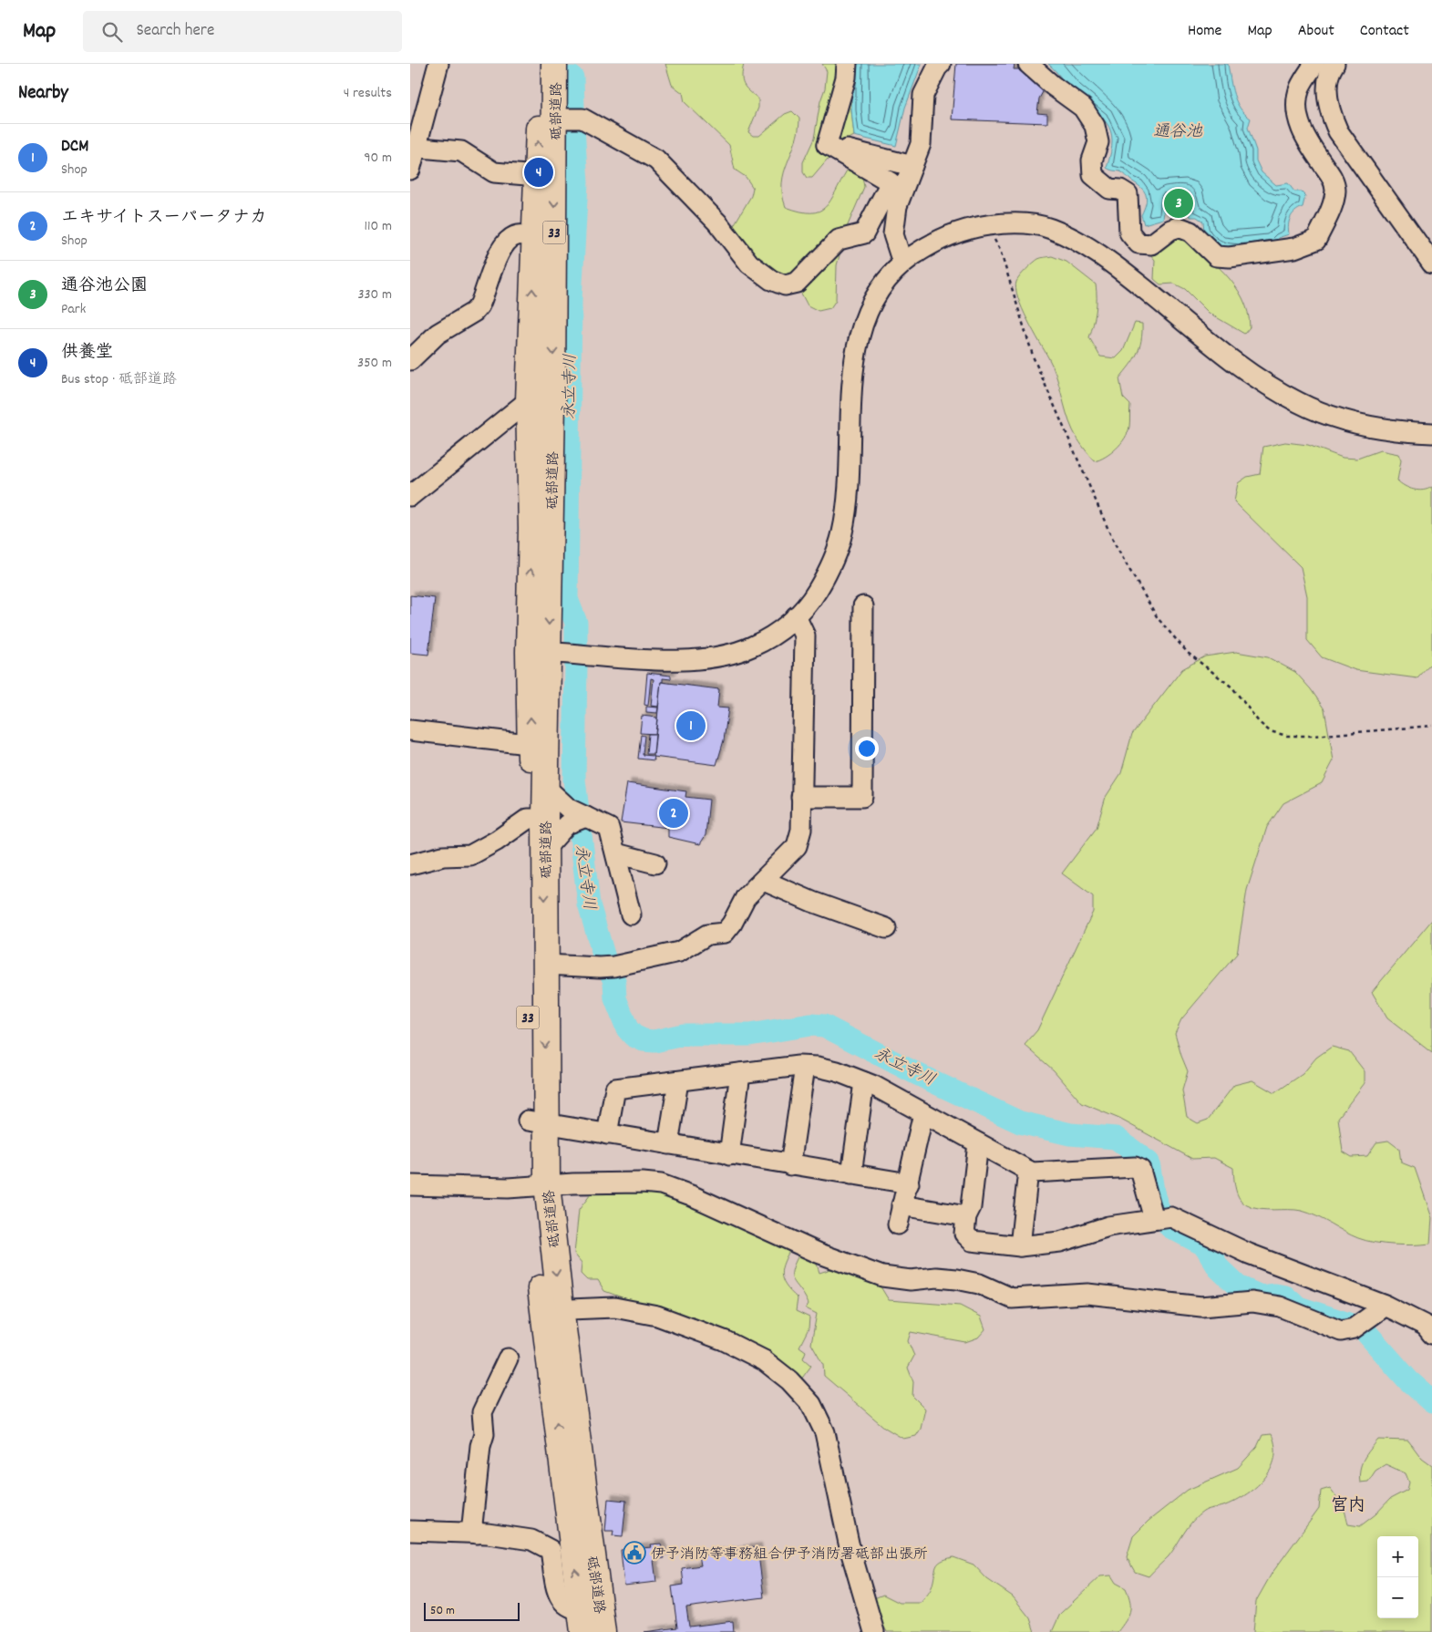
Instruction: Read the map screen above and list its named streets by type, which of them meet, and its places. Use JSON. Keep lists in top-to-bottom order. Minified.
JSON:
{"streets":{"highway":["砥部道路","33"]},"districts":["宮内"],"water":["通谷池","永立寺川"],"places":{"public building":["伊予消防等事務組合伊予消防署砥部出張所"]},"scale_bar":"50 m","page":{"header":"Map","search":"Search here","nav":["Home","Map","About","Contact"],"heading":["Nearby","4 results"],"list":[{"mark":"1","name":"DCM","note":"Shop","value":"90 m"},{"mark":"2","name":"エキサイトスーパータナカ","note":"Shop","value":"110 m"},{"mark":"3","name":"通谷池公園","note":"Park","value":"330 m"},{"mark":"4","name":"供養堂","note":"Bus stop · 砥部道路","value":"350 m"}],"pins":["4","3","1","2"],"map_buttons":["+","−"],"scale":"50 m"}}
